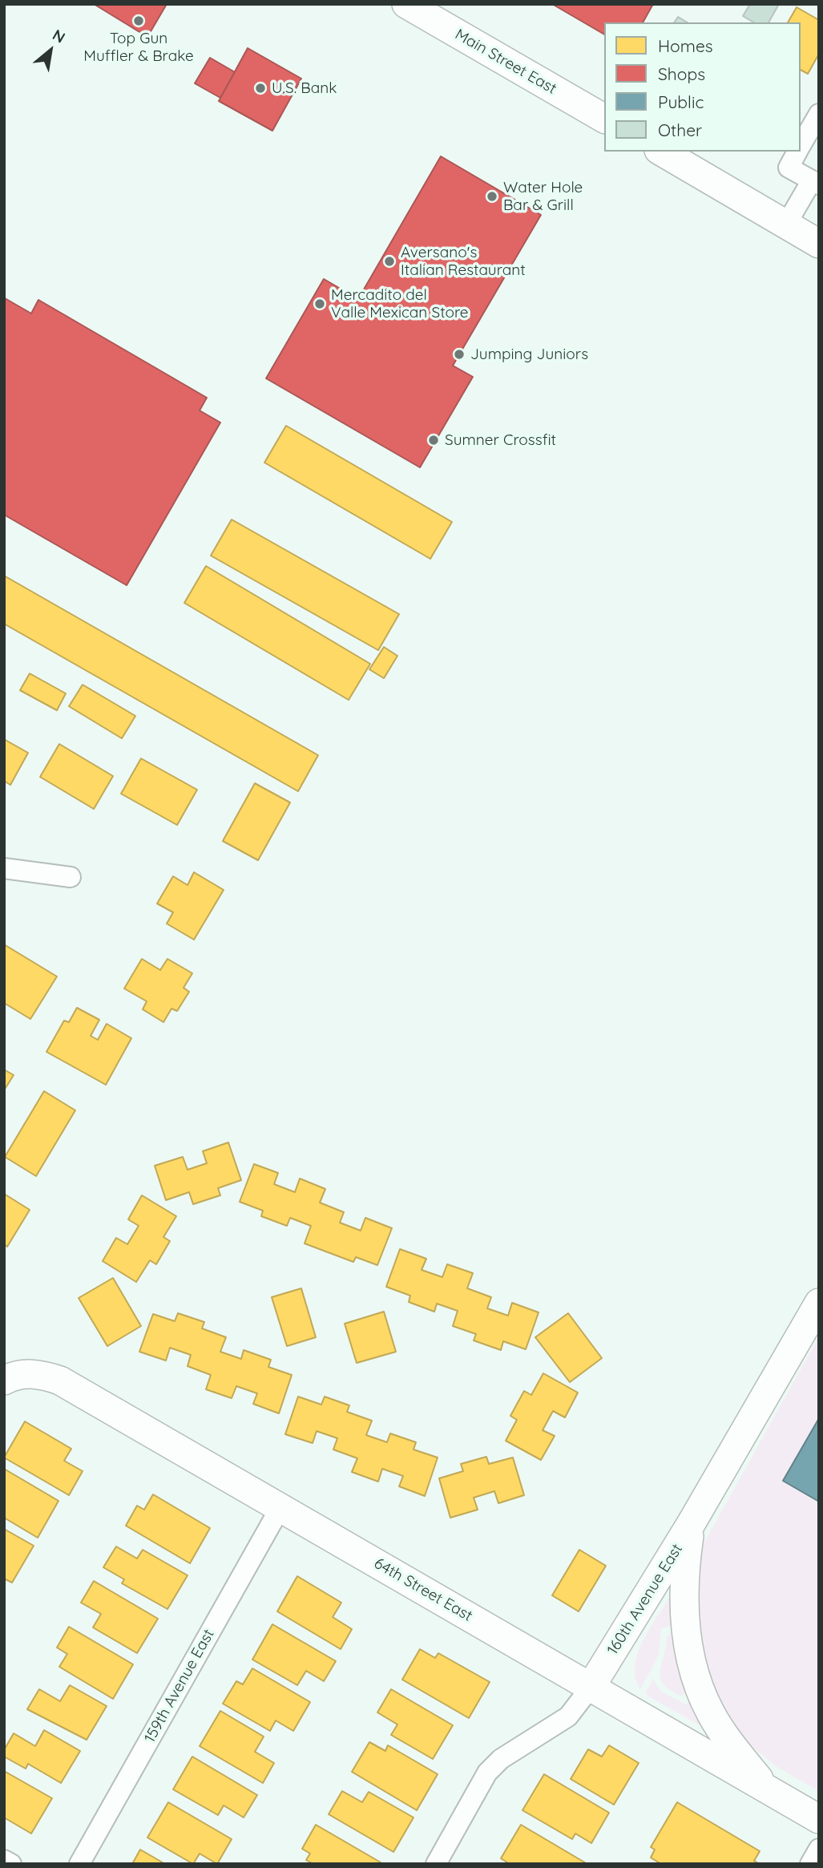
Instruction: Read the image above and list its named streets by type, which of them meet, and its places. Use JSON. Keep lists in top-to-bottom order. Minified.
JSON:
{"streets":{"street":["Main Street East","64th Street East","160th Avenue East","159th Avenue East"]},"crossings":[["64th Street East","160th Avenue East"],["64th Street East","159th Avenue East"]],"places":["Top Gun Muffler & Brake","U.S. Bank","Water Hole Bar & Grill","Aversano's Italian Restaurant","Mercadito del Valle Mexican Store","Jumping Juniors","Sumner Crossfit"],"legend":["Homes","Shops","Public","Other"],"north":"top right"}
